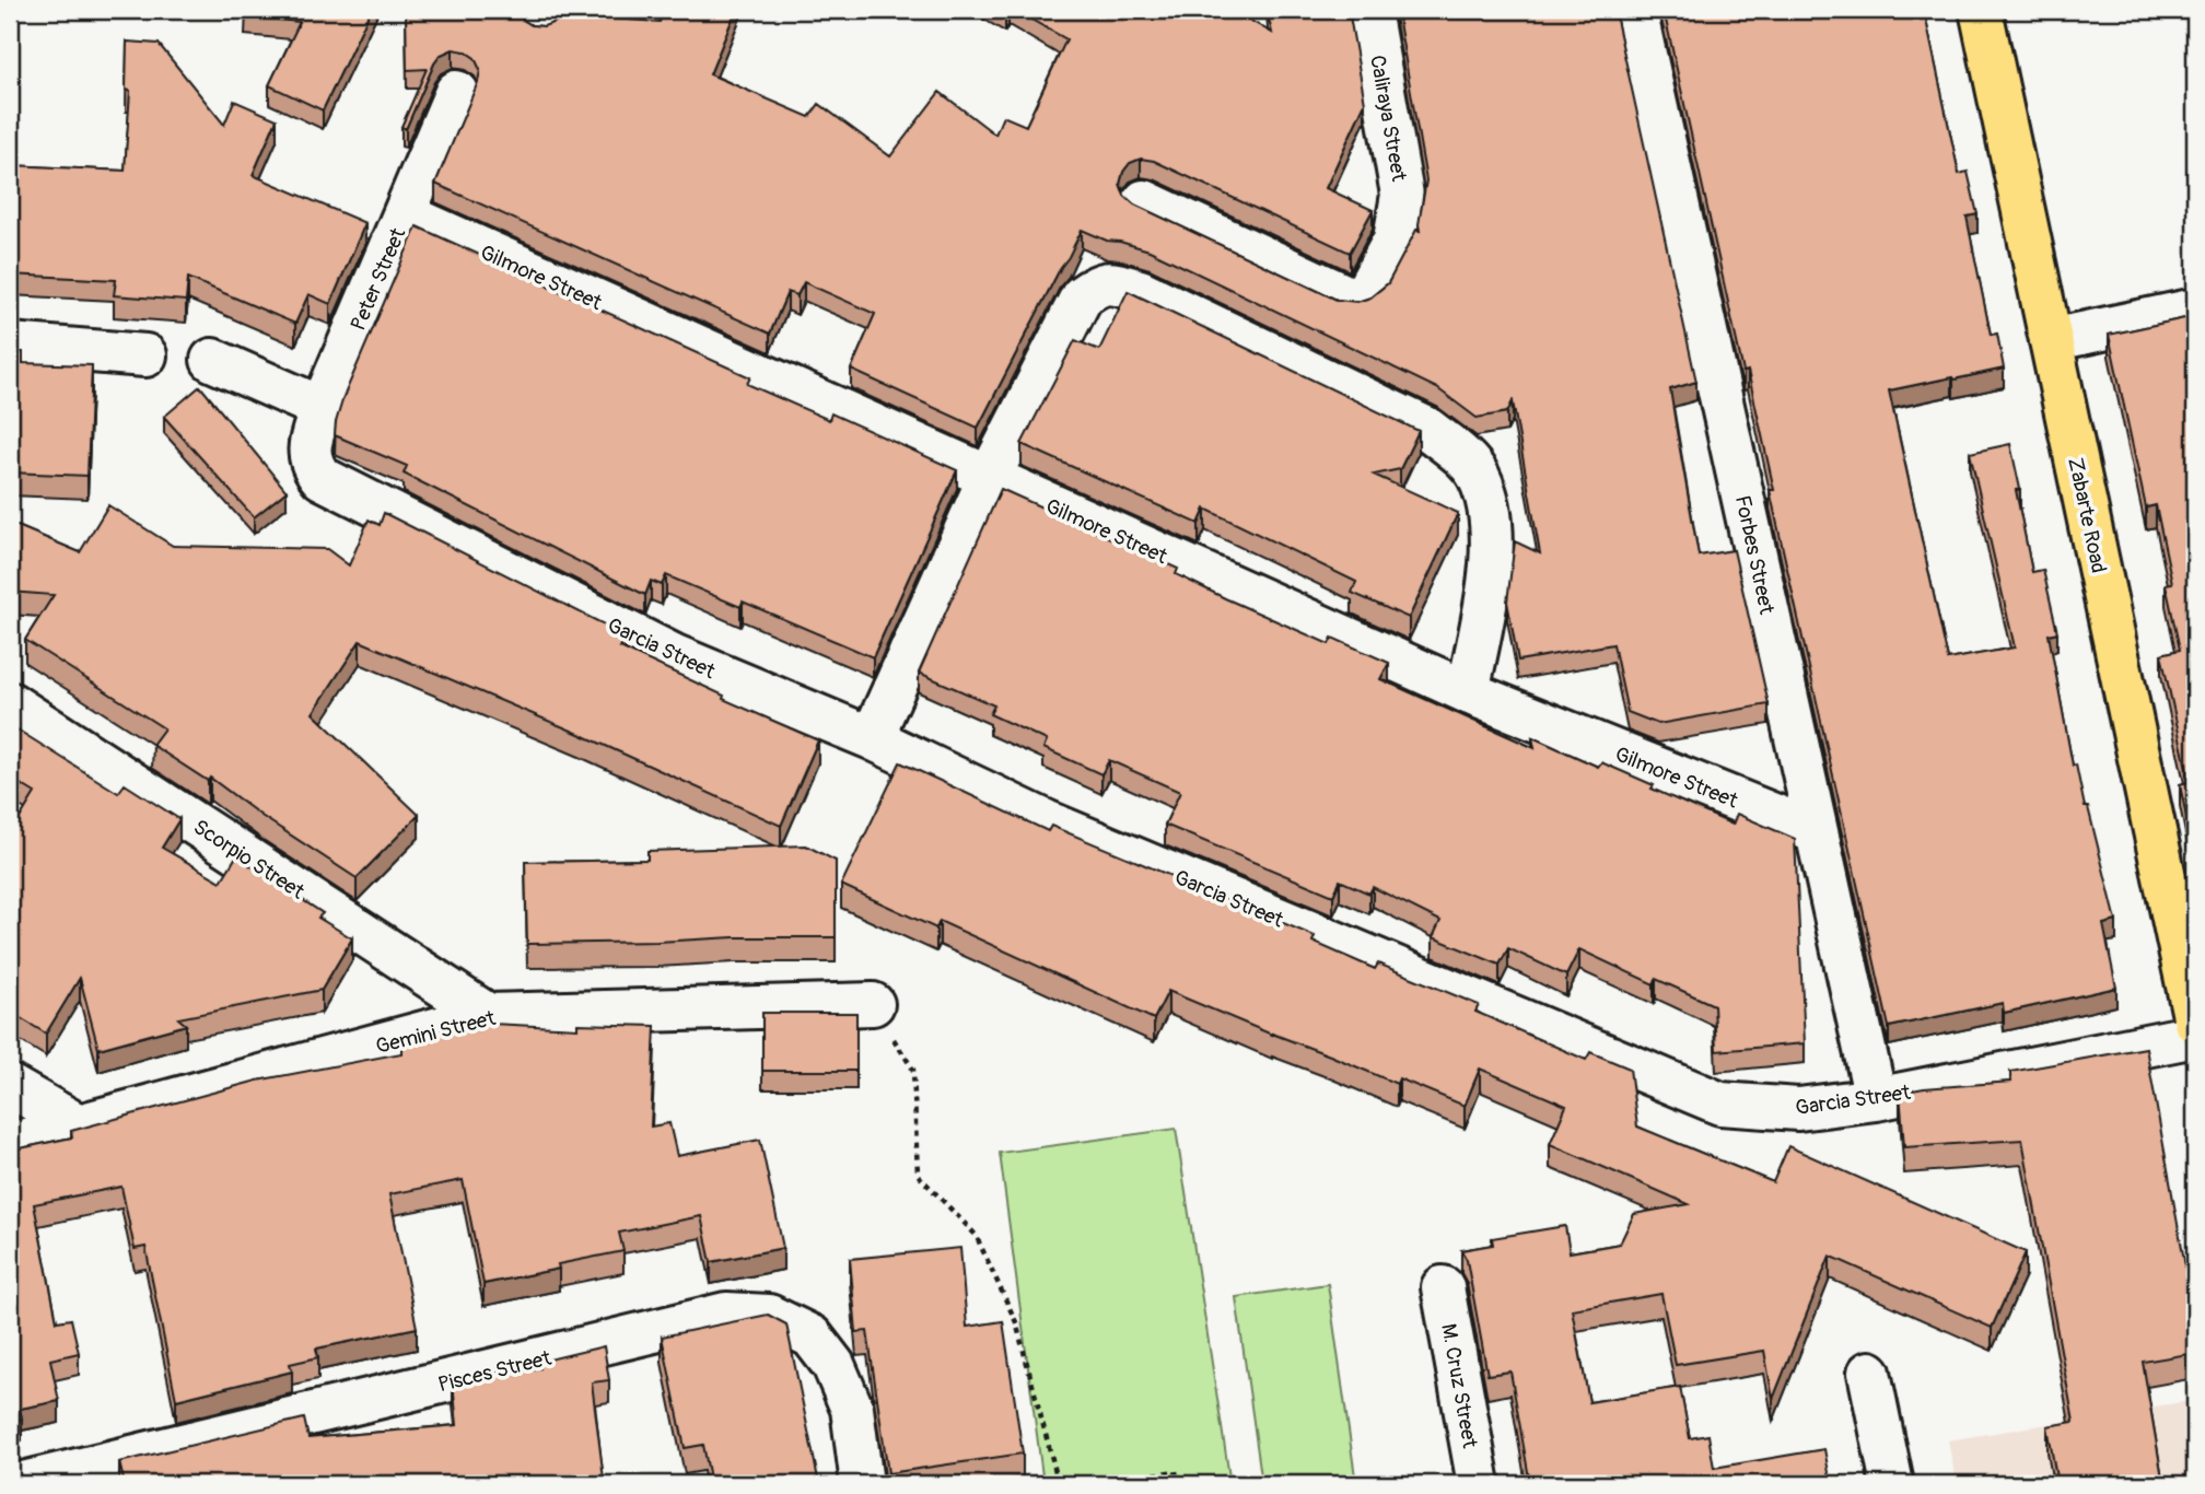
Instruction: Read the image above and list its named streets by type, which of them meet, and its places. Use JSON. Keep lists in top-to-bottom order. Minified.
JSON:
{"streets":{"main road":["Zabarte Road"],"street":["Caliraya Street","Gilmore Street","Peter Street","Forbes Street","Garcia Street","Scorpio Street","Gemini Street","Pisces Street","M. Cruz Street"]},"crossings":[["Gilmore Street","Peter Street"],["Gilmore Street","Forbes Street"],["Peter Street","Garcia Street"],["Forbes Street","Garcia Street"],["Scorpio Street","Gemini Street"]]}
